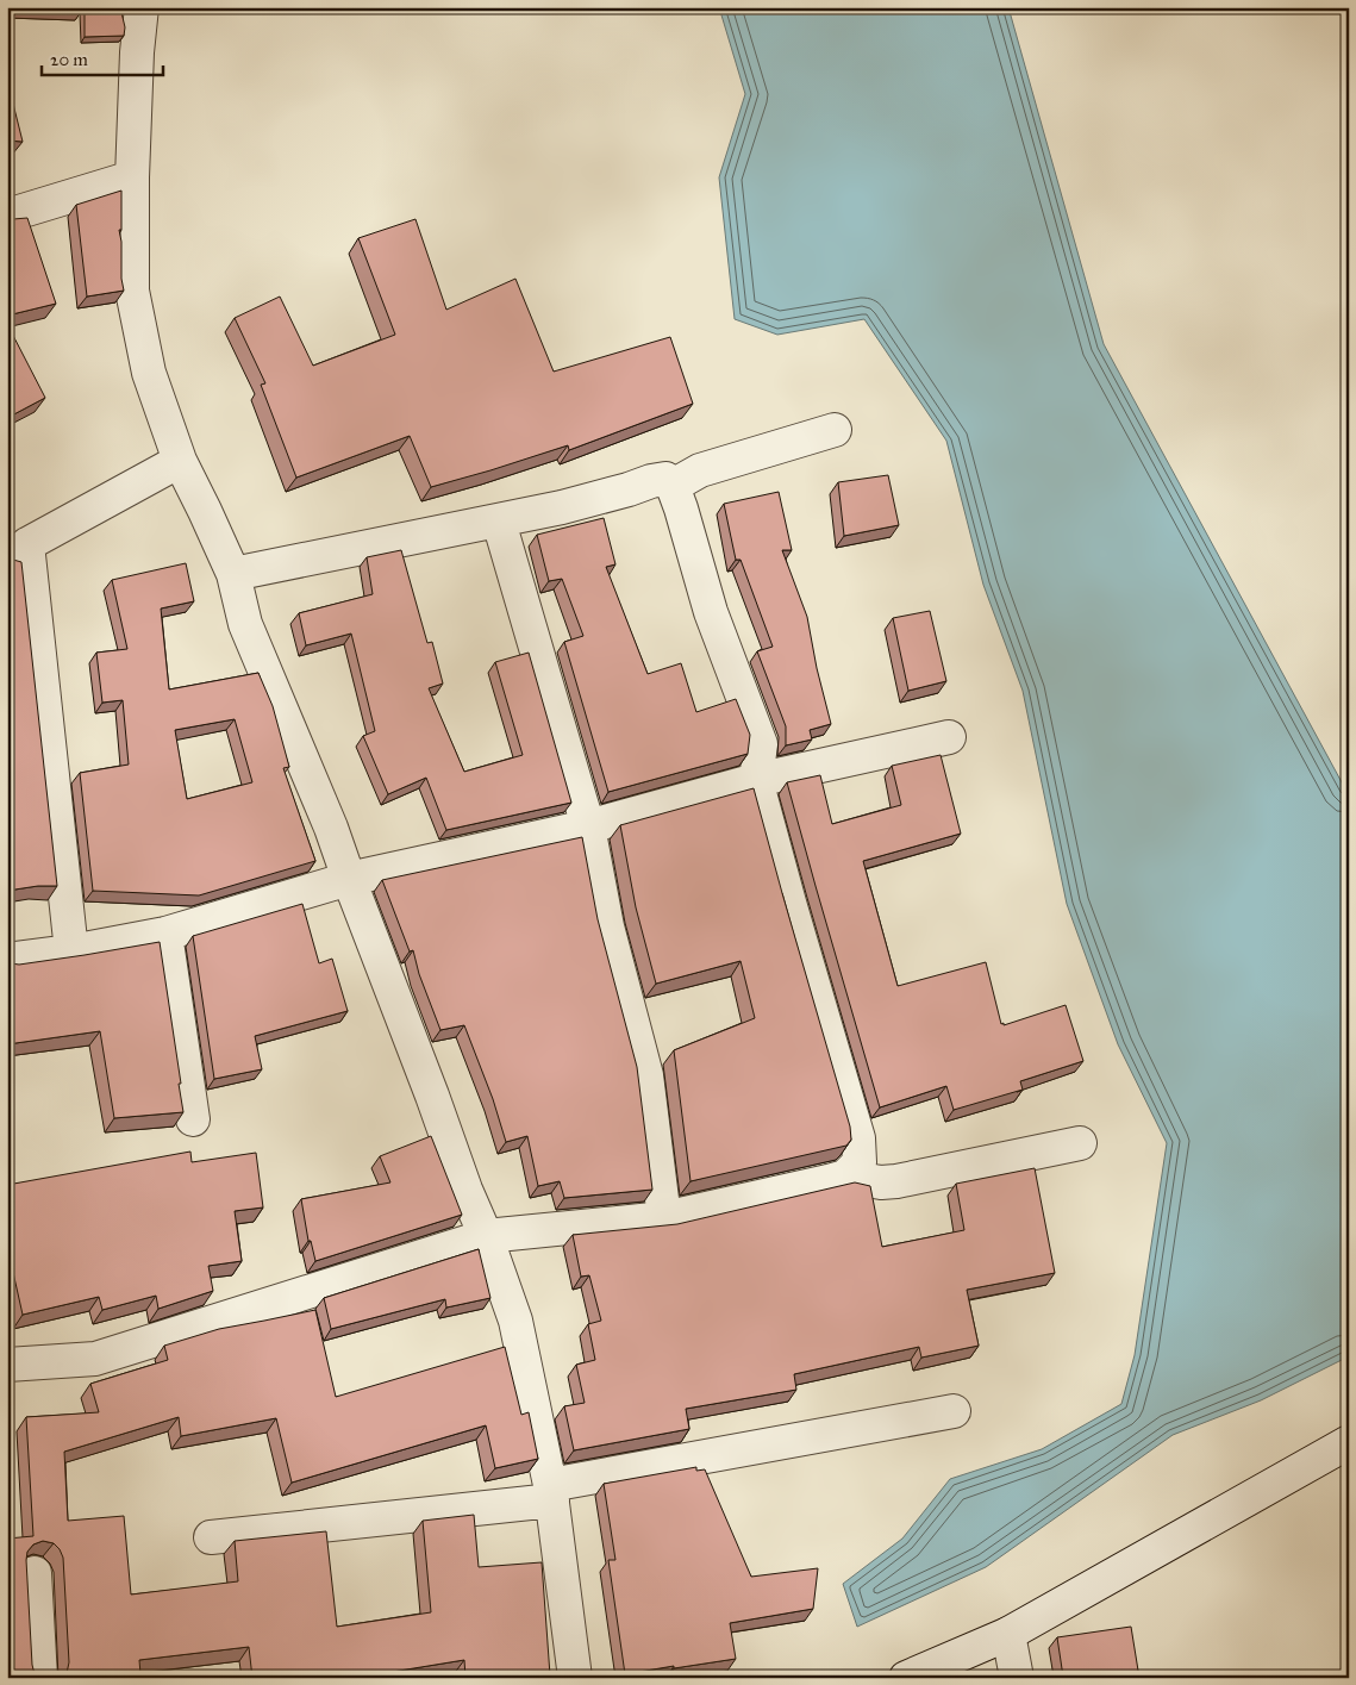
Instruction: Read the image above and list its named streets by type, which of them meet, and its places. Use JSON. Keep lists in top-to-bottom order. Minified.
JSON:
{"scale_bar":"20 m"}
